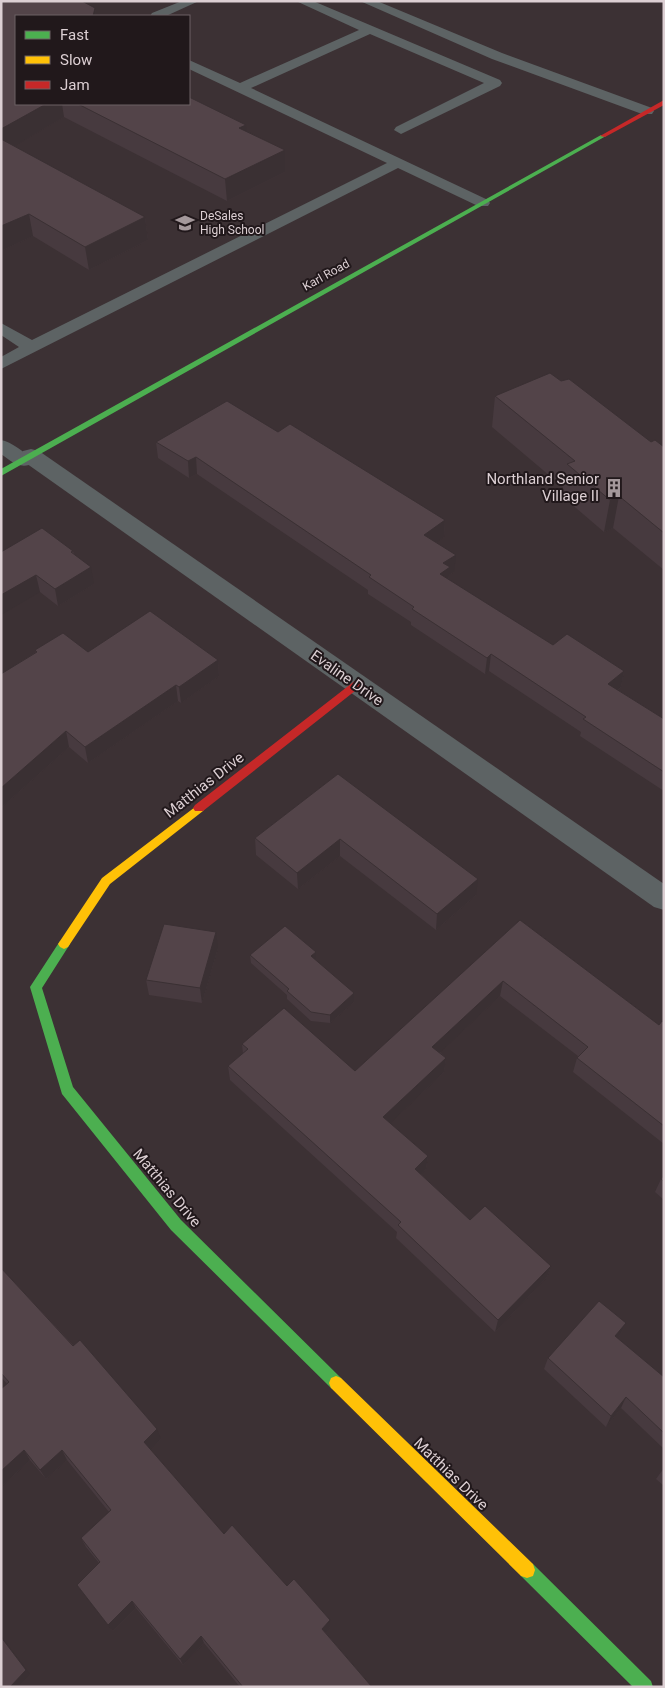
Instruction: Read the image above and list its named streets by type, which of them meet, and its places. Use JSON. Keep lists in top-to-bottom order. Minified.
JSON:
{"streets":{"main road":["Karl Road","Matthias Drive"],"street":["Evaline Drive"]},"crossings":[["Karl Road","Evaline Drive"],["Evaline Drive","Matthias Drive"]],"places":{"school or university":["DeSales High School"],"building":["Northland Senior Village II"]},"legend":["Fast","Slow","Jam"]}
